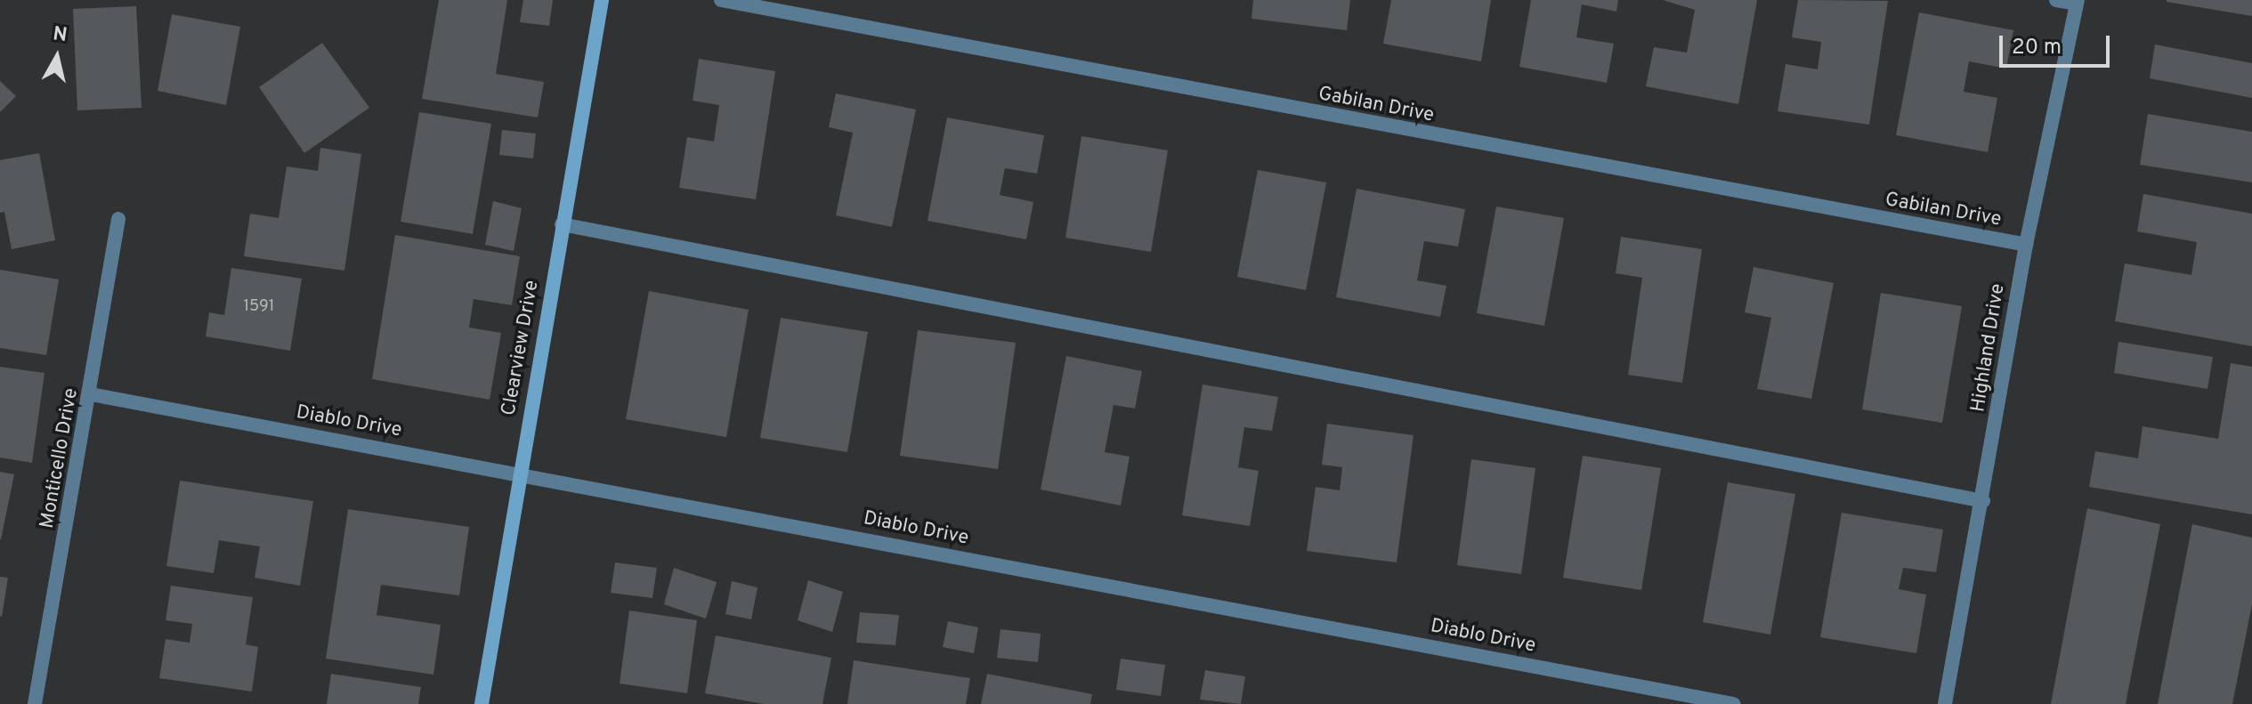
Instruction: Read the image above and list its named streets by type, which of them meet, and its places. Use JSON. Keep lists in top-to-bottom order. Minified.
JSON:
{"streets":{"street":["Gabilan Drive","Clearview Drive","Highland Drive","Diablo Drive","Monticello Drive"]},"crossings":[["Gabilan Drive","Highland Drive"],["Clearview Drive","Diablo Drive"],["Diablo Drive","Monticello Drive"]],"house_numbers":["1591"],"scale_bar":"20 m","north":"top"}
